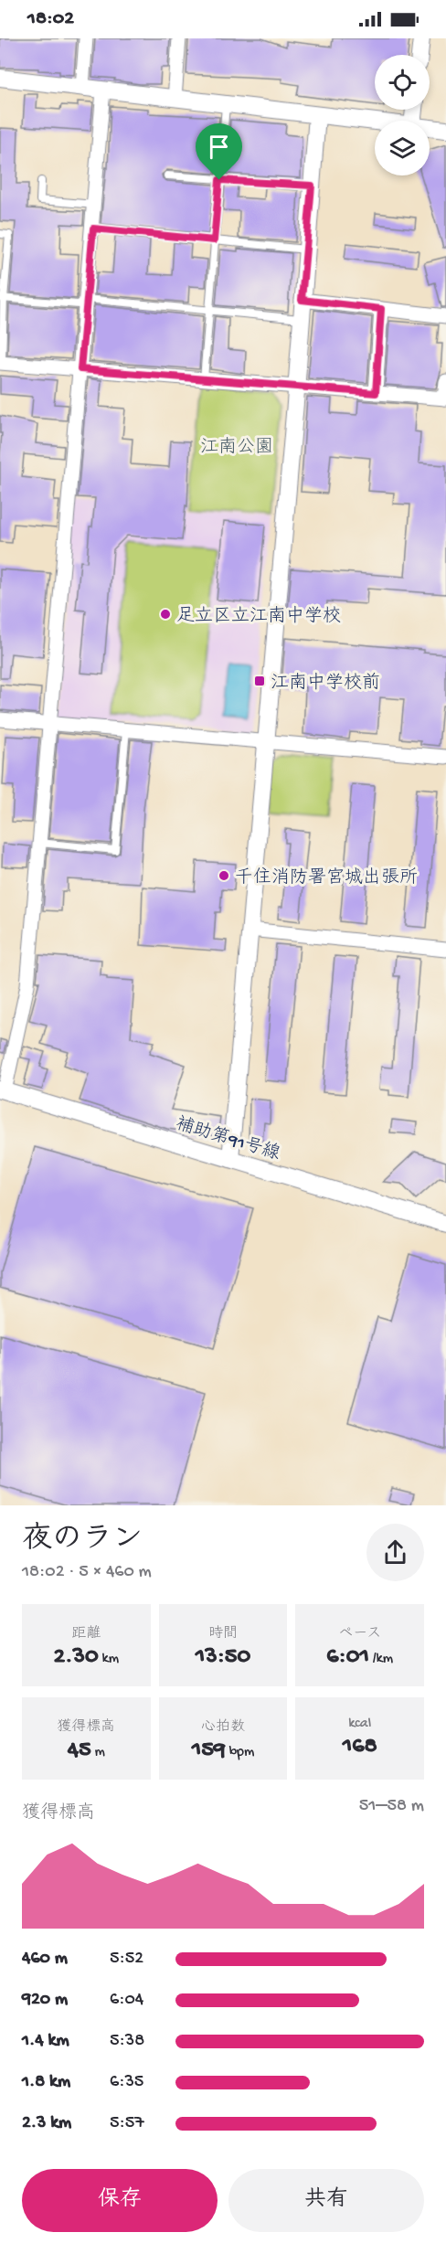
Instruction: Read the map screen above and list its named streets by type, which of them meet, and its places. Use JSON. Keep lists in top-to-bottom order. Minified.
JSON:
{"streets":{"street":["補助第91号線"]},"parks":["江南公園"],"places":{"other":["足立区立江南中学校","千住消防署宮城出張所"],"transit":["江南中学校前"]},"page":{"status":"18:02","heading":["夜のラン","18:02 · 5 × 460 m"],"stats":[["距離","2.30 km"],["時間","13:50"],["ペース","6:01 /km"],["獲得標高","45 m"],["心拍数","159 bpm"],["kcal","168"]],"chart":["獲得標高","51–58 m"],"list":[{"name":"460 m","note":"5:52"},{"name":"920 m","note":"6:04"},{"name":"1.4 km","note":"5:38"},{"name":"1.8 km","note":"6:35"},{"name":"2.3 km","note":"5:57"}],"buttons":["保存","共有"]}}
